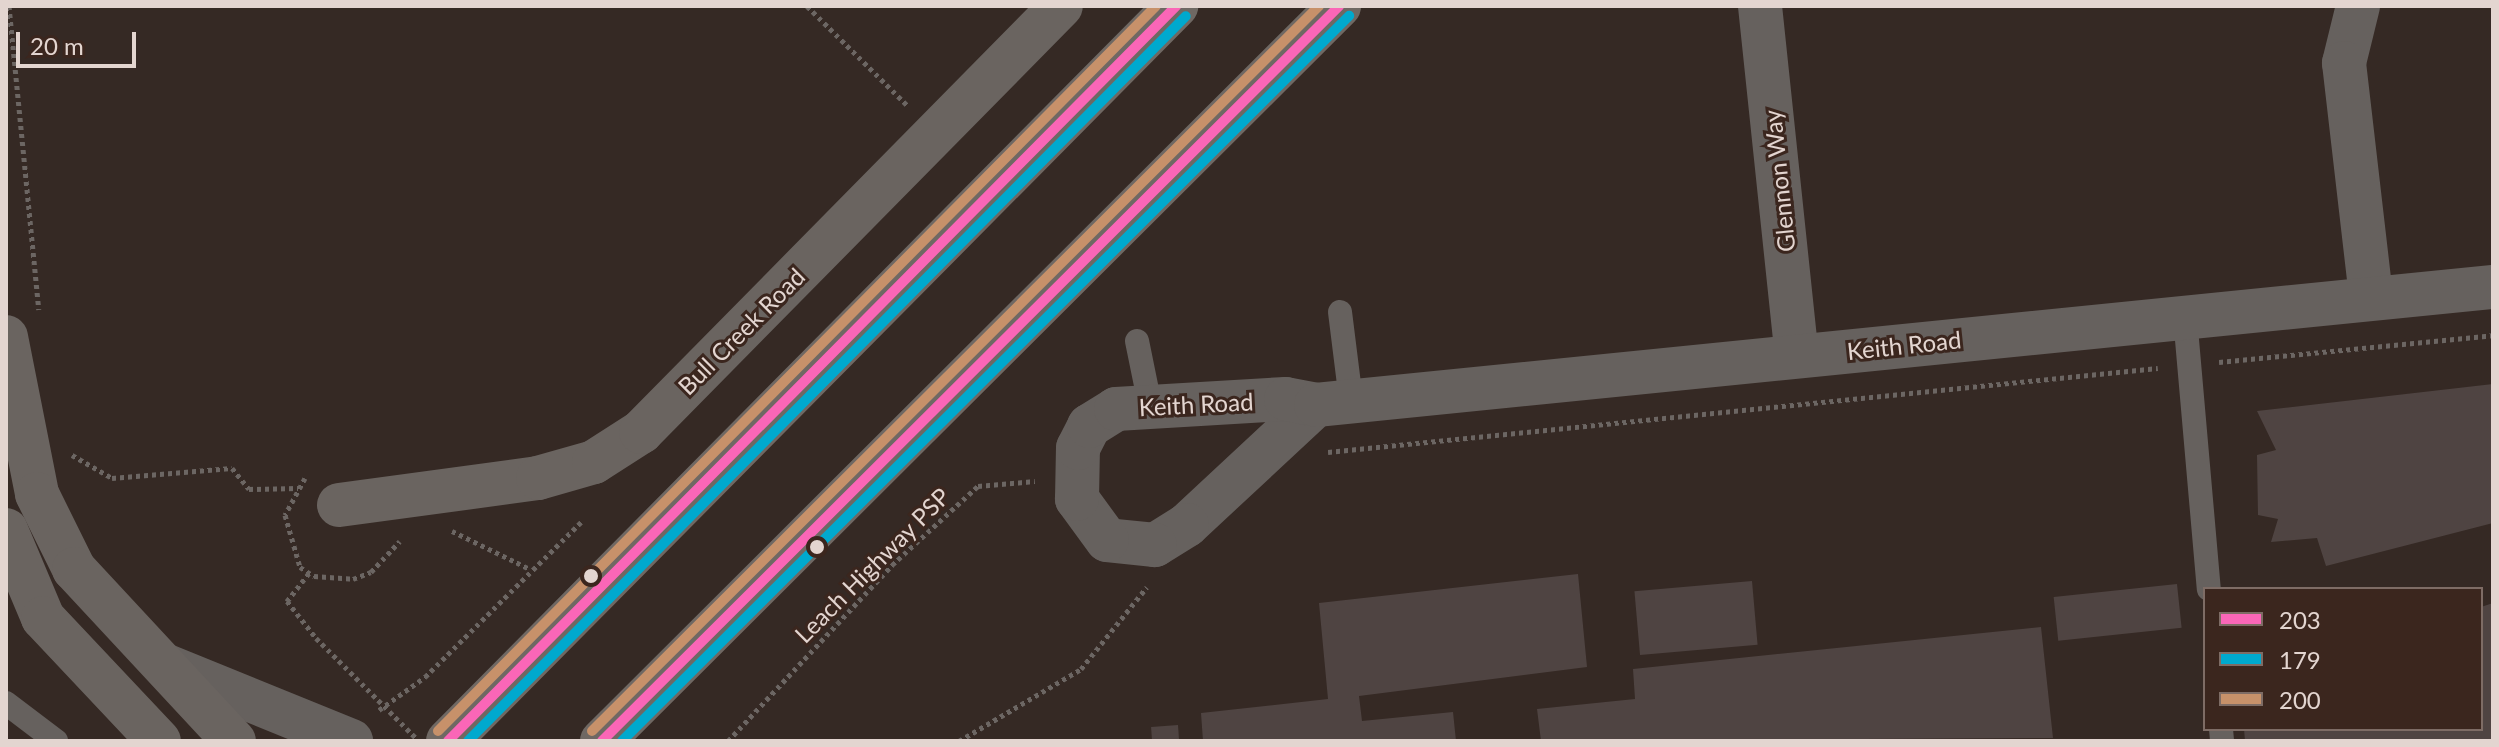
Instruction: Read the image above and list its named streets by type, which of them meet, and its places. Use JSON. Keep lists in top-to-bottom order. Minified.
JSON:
{"streets":{"street":["Glennon Way","Bull Creek Road","Keith Road"],"path":["Leach Highway PSP"]},"crossings":[["Glennon Way","Keith Road"],["Keith Road","Leach Highway PSP"]],"lines":["transit line 203","transit line 200","transit line 179"],"legend":["203","179","200"],"scale_bar":"20 m"}
